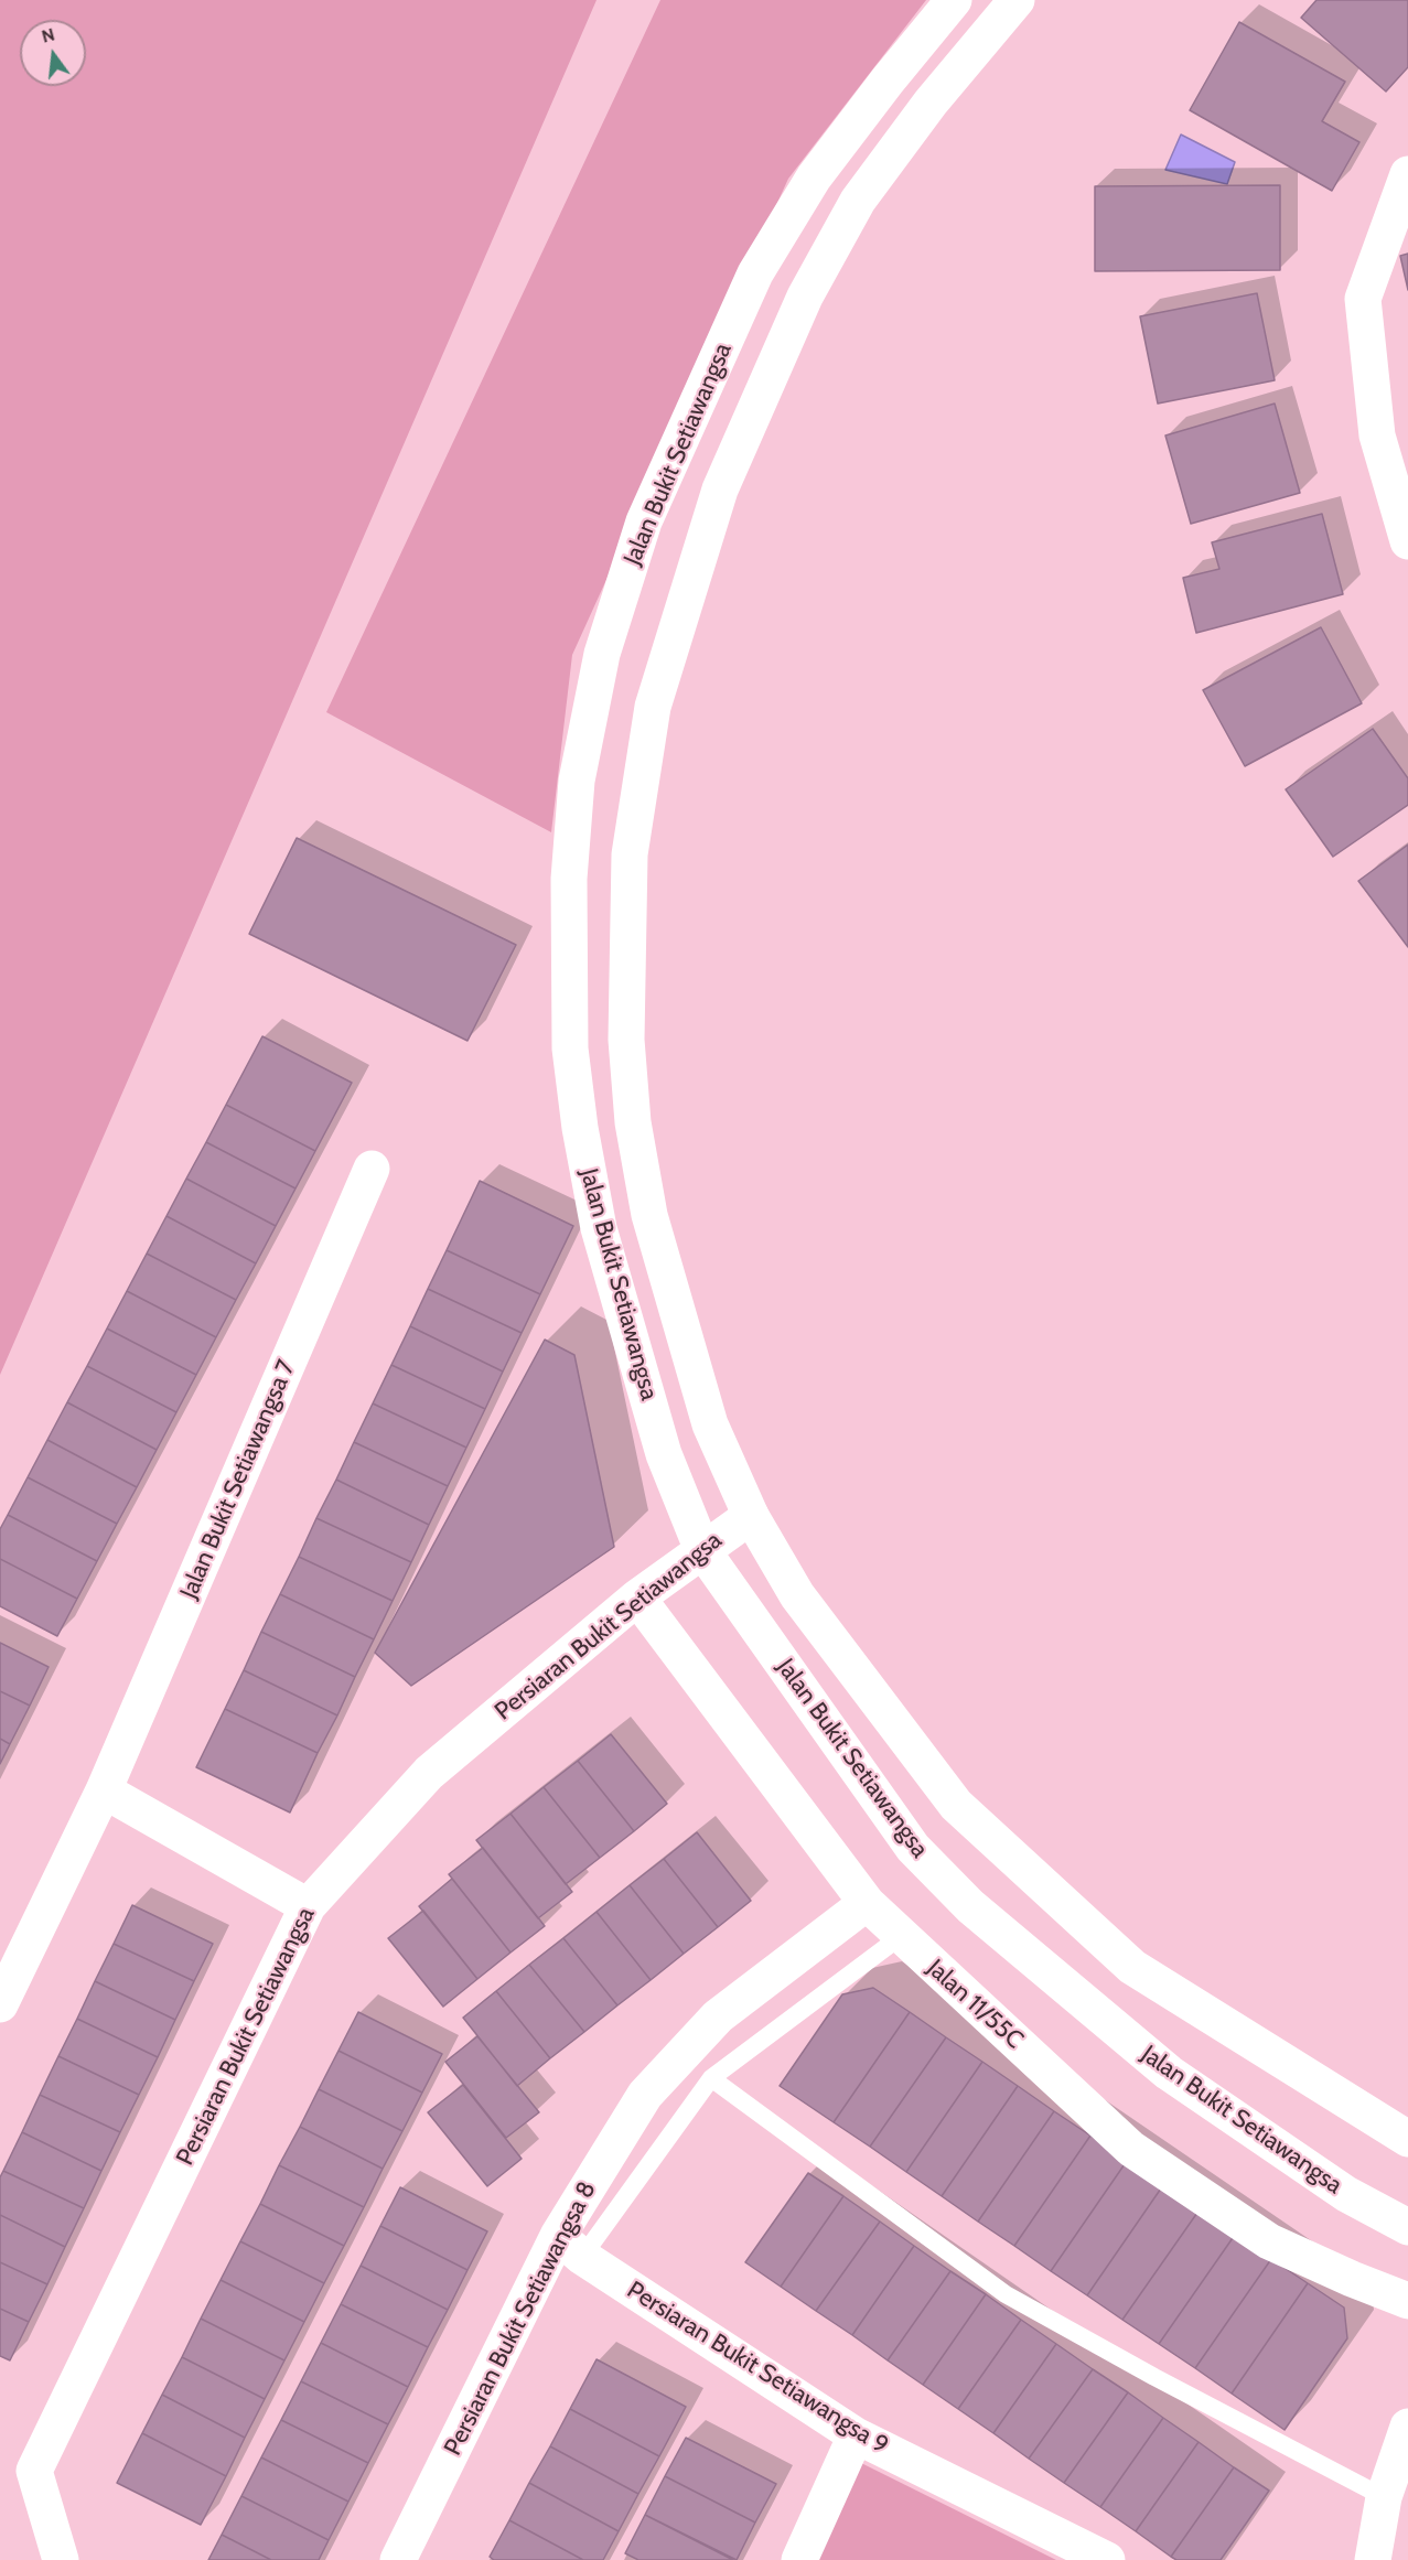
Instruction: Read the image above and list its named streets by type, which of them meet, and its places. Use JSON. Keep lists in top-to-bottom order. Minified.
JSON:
{"streets":{"street":["Jalan Bukit Setiawangsa","Jalan Bukit Setiawangsa 7","Persiaran Bukit Setiawangsa","Jalan 11/55C","Persiaran Bukit Setiawangsa 8","Persiaran Bukit Setiawangsa 9"]},"crossings":[["Jalan Bukit Setiawangsa","Persiaran Bukit Setiawangsa"],["Persiaran Bukit Setiawangsa","Jalan 11/55C"],["Jalan 11/55C","Persiaran Bukit Setiawangsa 8"],["Persiaran Bukit Setiawangsa 8","Persiaran Bukit Setiawangsa 9"]],"north":"top"}
